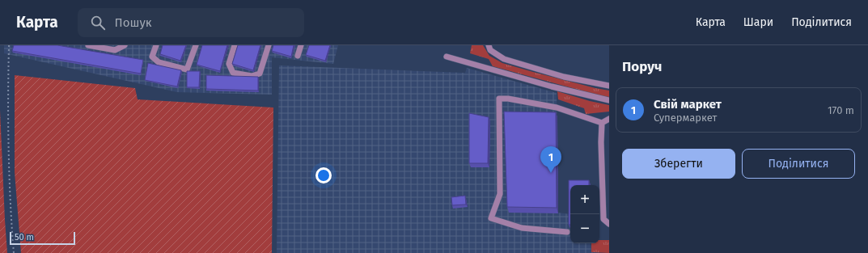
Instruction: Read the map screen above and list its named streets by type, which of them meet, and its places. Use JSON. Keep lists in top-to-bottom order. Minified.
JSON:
{"scale_bar":"50 m","page":{"header":"Карта","search":"Пошук","nav":["Карта","Шари","Поділитися"],"heading":"Поруч","list":[{"mark":"1","name":"Свiй маркет","note":"Супермаркет","value":"170 m"}],"buttons":["Зберегти","Поділитися"],"pins":"1","map_buttons":["+","−"],"scale":"50 m"}}
